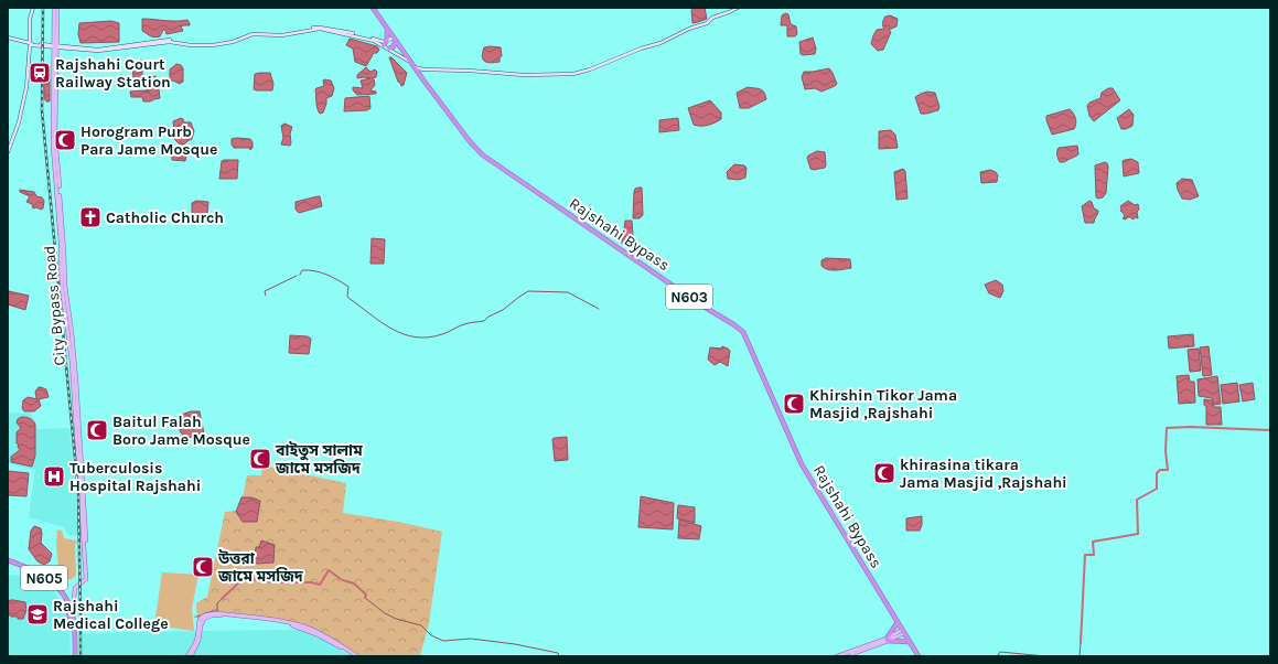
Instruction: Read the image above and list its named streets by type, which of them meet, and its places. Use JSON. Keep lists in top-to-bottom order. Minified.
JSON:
{"streets":{"highway":["Rajshahi Bypass","N603","N605"]},"places":{"station":["Rajshahi Court Railway Station"],"mosque":["Horogram Purb Para Jame Mosque","Khirshin Tikor Jama Masjid ,Rajshahi","Baitul Falah Boro Jame Mosque","বাইতুস সালাম জামে মসজিদ","khirasina tikara Jama Masjid ,Rajshahi","উত্তরা জামে মসজিদ"],"church":["Catholic Church"],"hospital":["Tuberculosis Hospital Rajshahi"],"school or university":["Rajshahi Medical College"]}}
